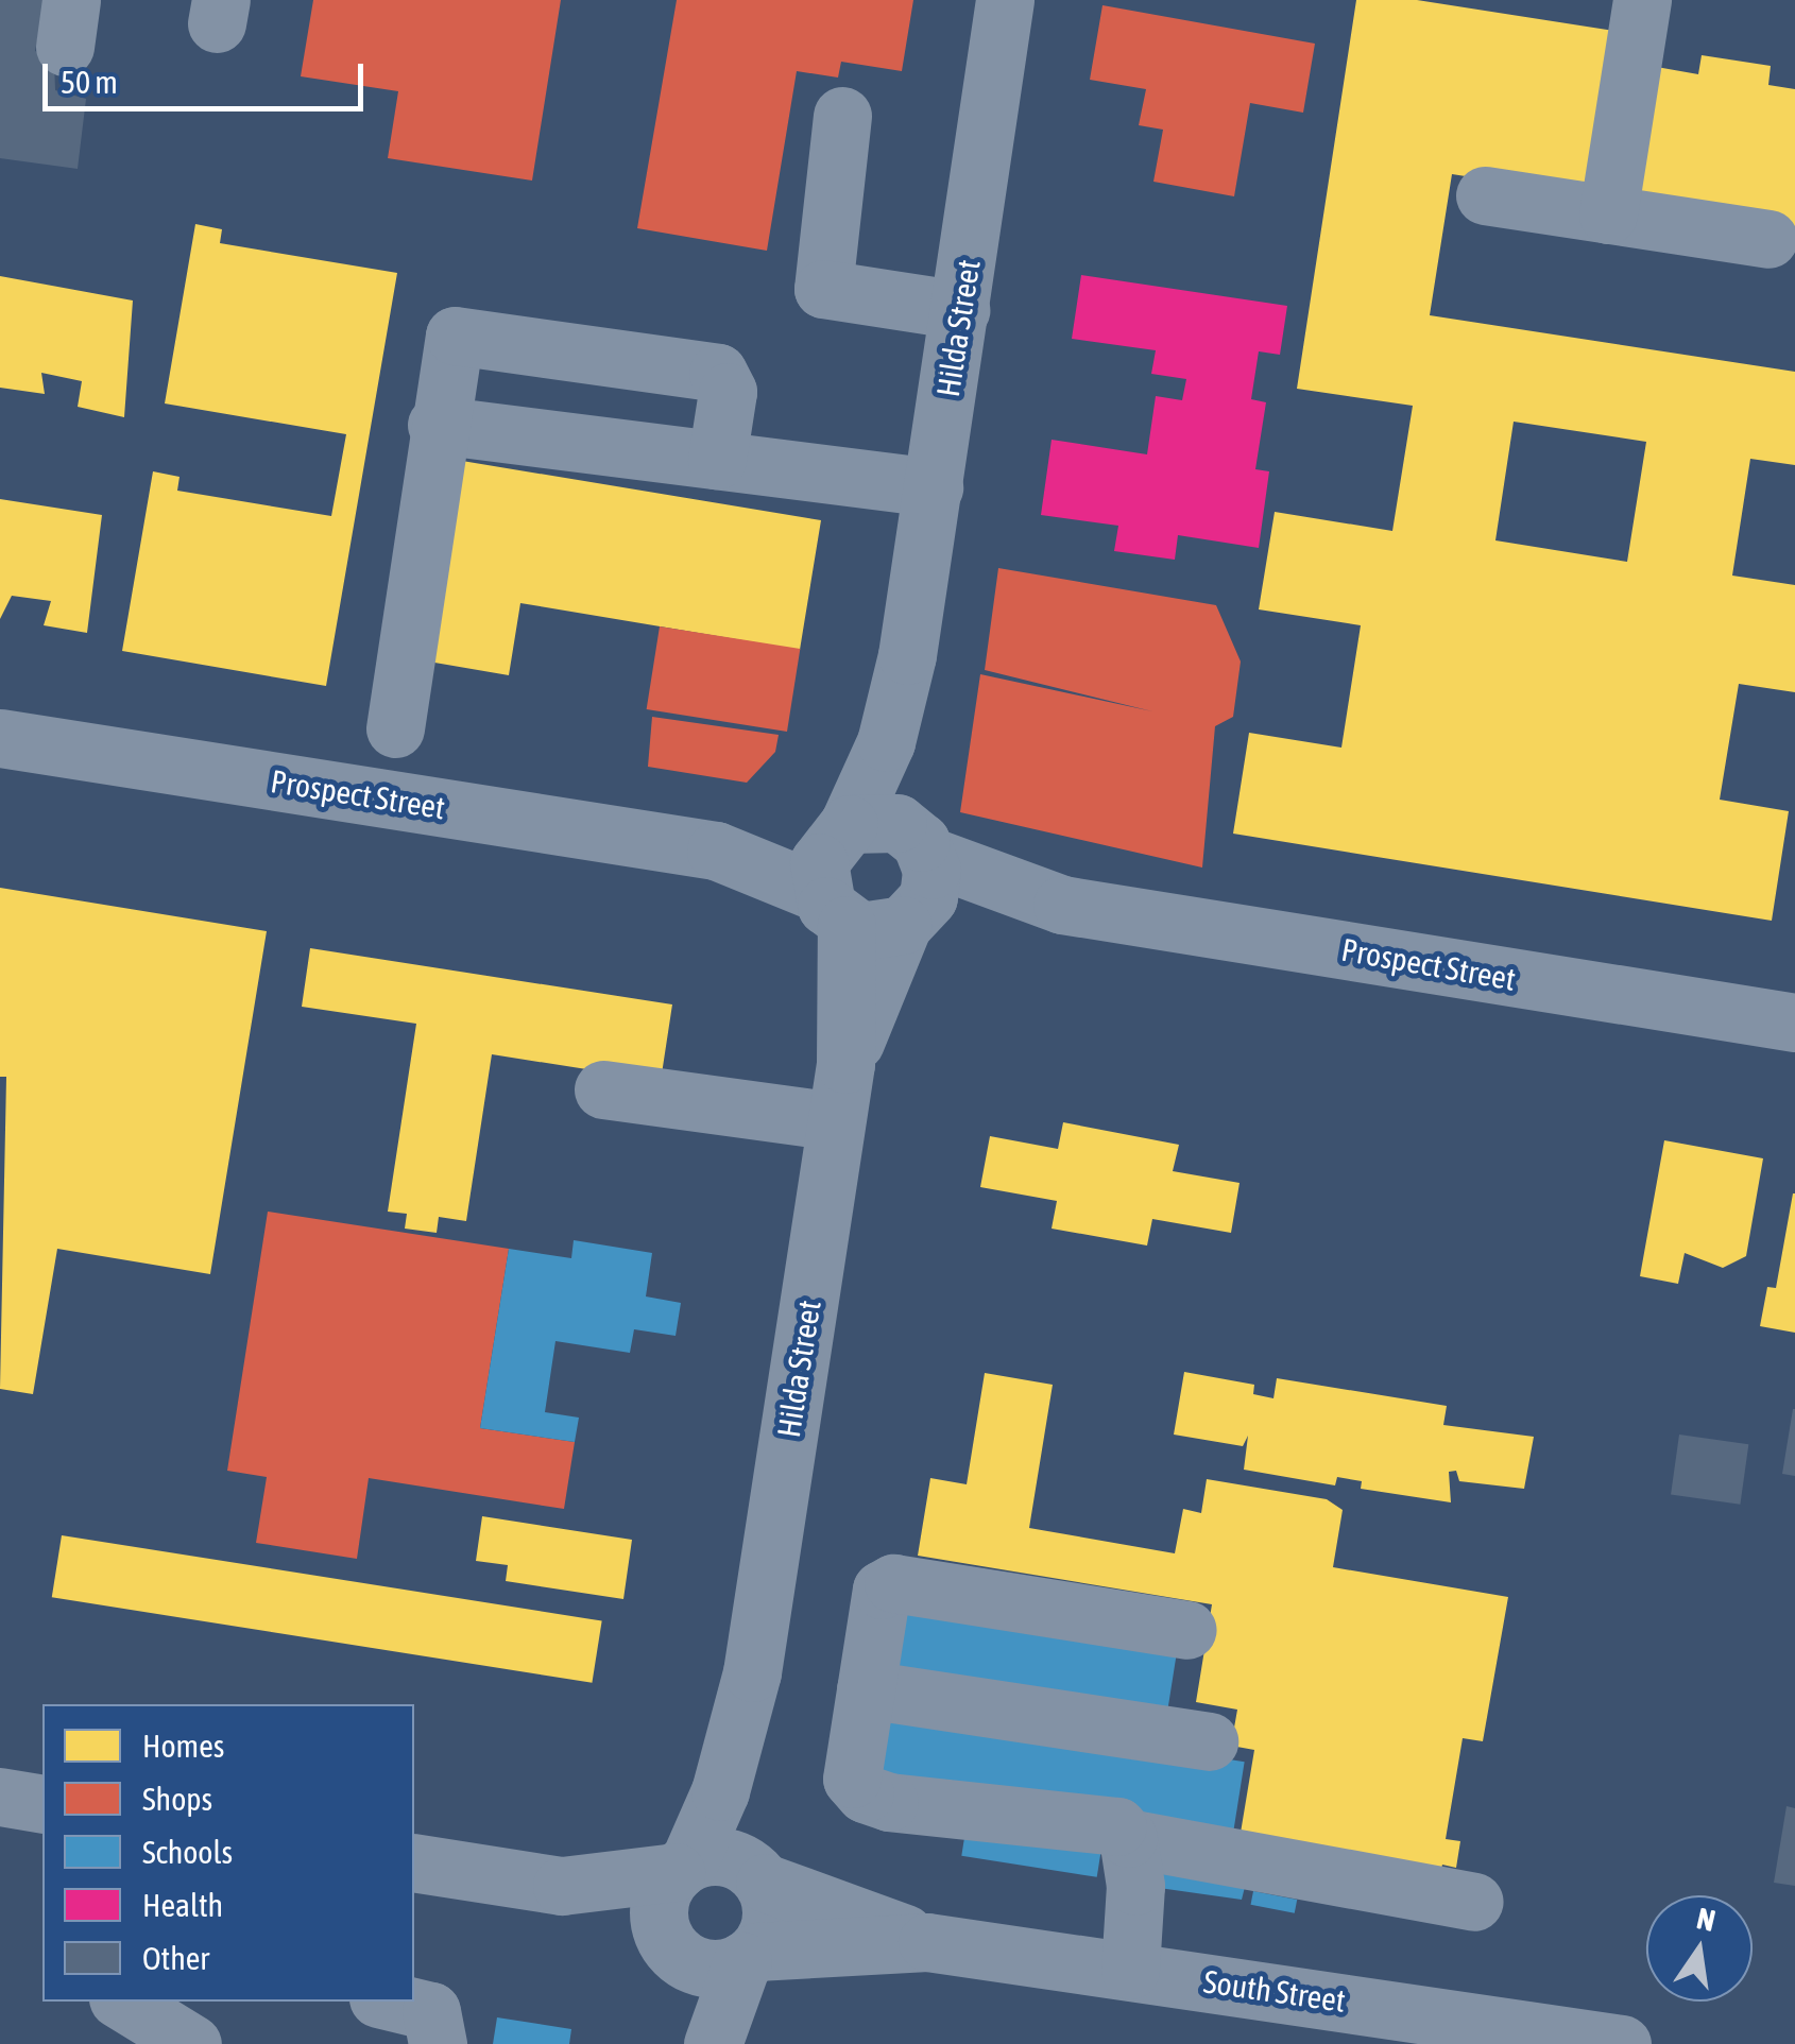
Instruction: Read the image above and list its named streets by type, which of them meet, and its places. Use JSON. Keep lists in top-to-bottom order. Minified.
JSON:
{"streets":{"street":["Hilda Street","Prospect Street","South Street"]},"crossings":[["Hilda Street","Prospect Street"],["Hilda Street","South Street"]],"legend":["Homes","Shops","Schools","Health","Other"],"scale_bar":"50 m","north":"top"}
